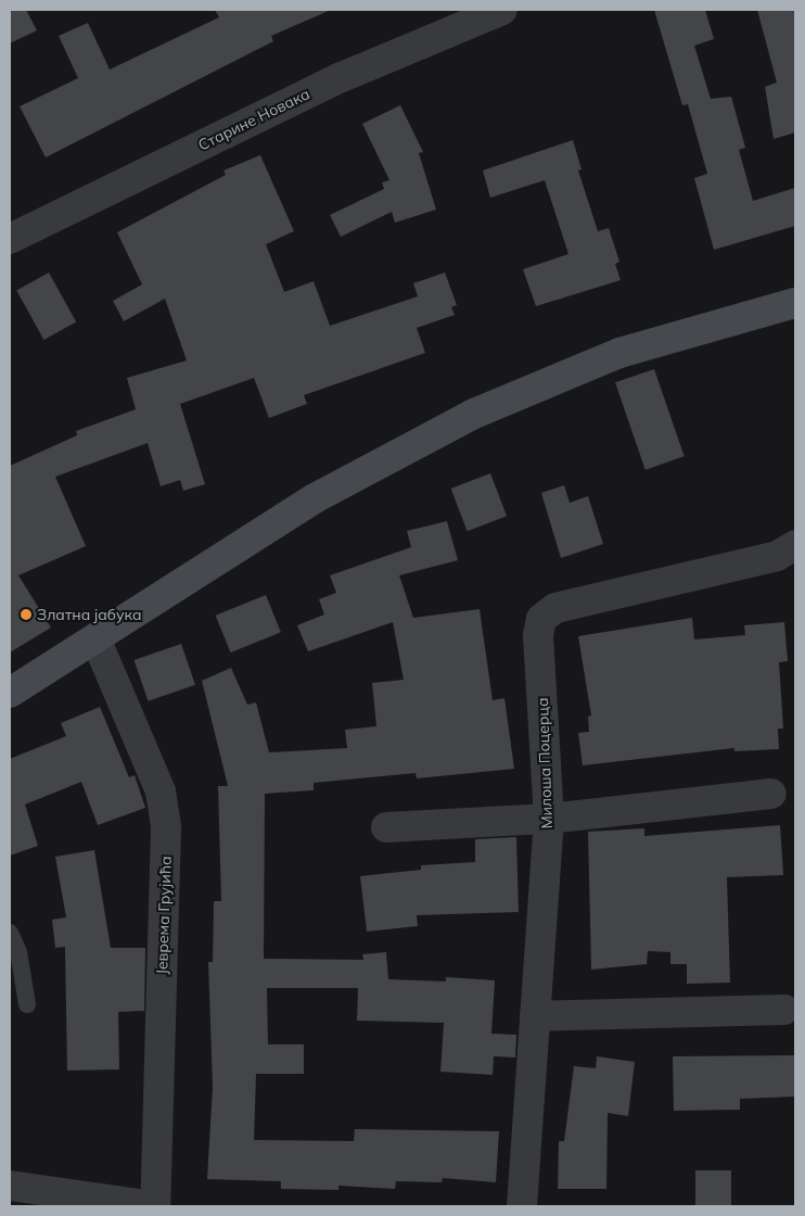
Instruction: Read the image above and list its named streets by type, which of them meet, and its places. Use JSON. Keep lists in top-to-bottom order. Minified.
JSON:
{"streets":{"street":["Старине Новака","Милоша Поцерца","Јеврема Грујића"]},"places":["Златна јабука"]}
